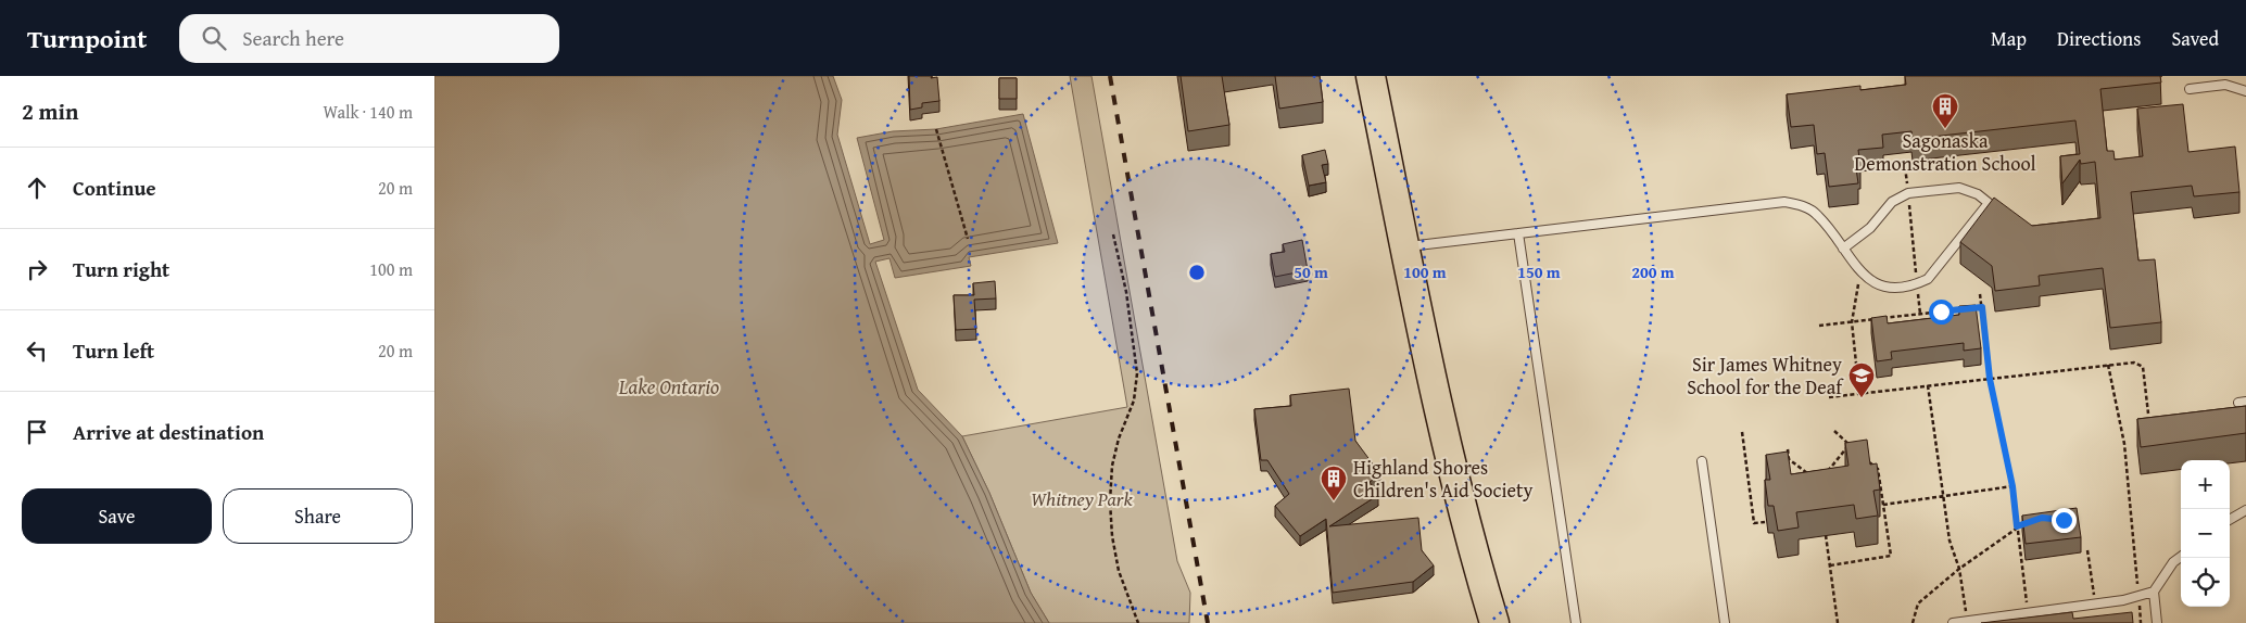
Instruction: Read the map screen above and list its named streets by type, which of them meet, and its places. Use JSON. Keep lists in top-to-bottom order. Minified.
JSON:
{"water":["Lake Ontario"],"parks":["Whitney Park"],"places":{"building":["Sagonaska Demonstration School","Highland Shores Children's Aid Society"],"school or university":["Sir James Whitney School for the Deaf"]},"page":{"header":"Turnpoint","search":"Search here","nav":["Map","Directions","Saved"],"heading":["2 min","Walk · 140 m"],"list":[["Continue","20 m"],["Turn right","100 m"],["Turn left","20 m"],"Arrive at destination"],"map_buttons":["+","−"],"buttons":["Save","Share"]},"rings":["50 m","100 m","150 m","200 m"]}
